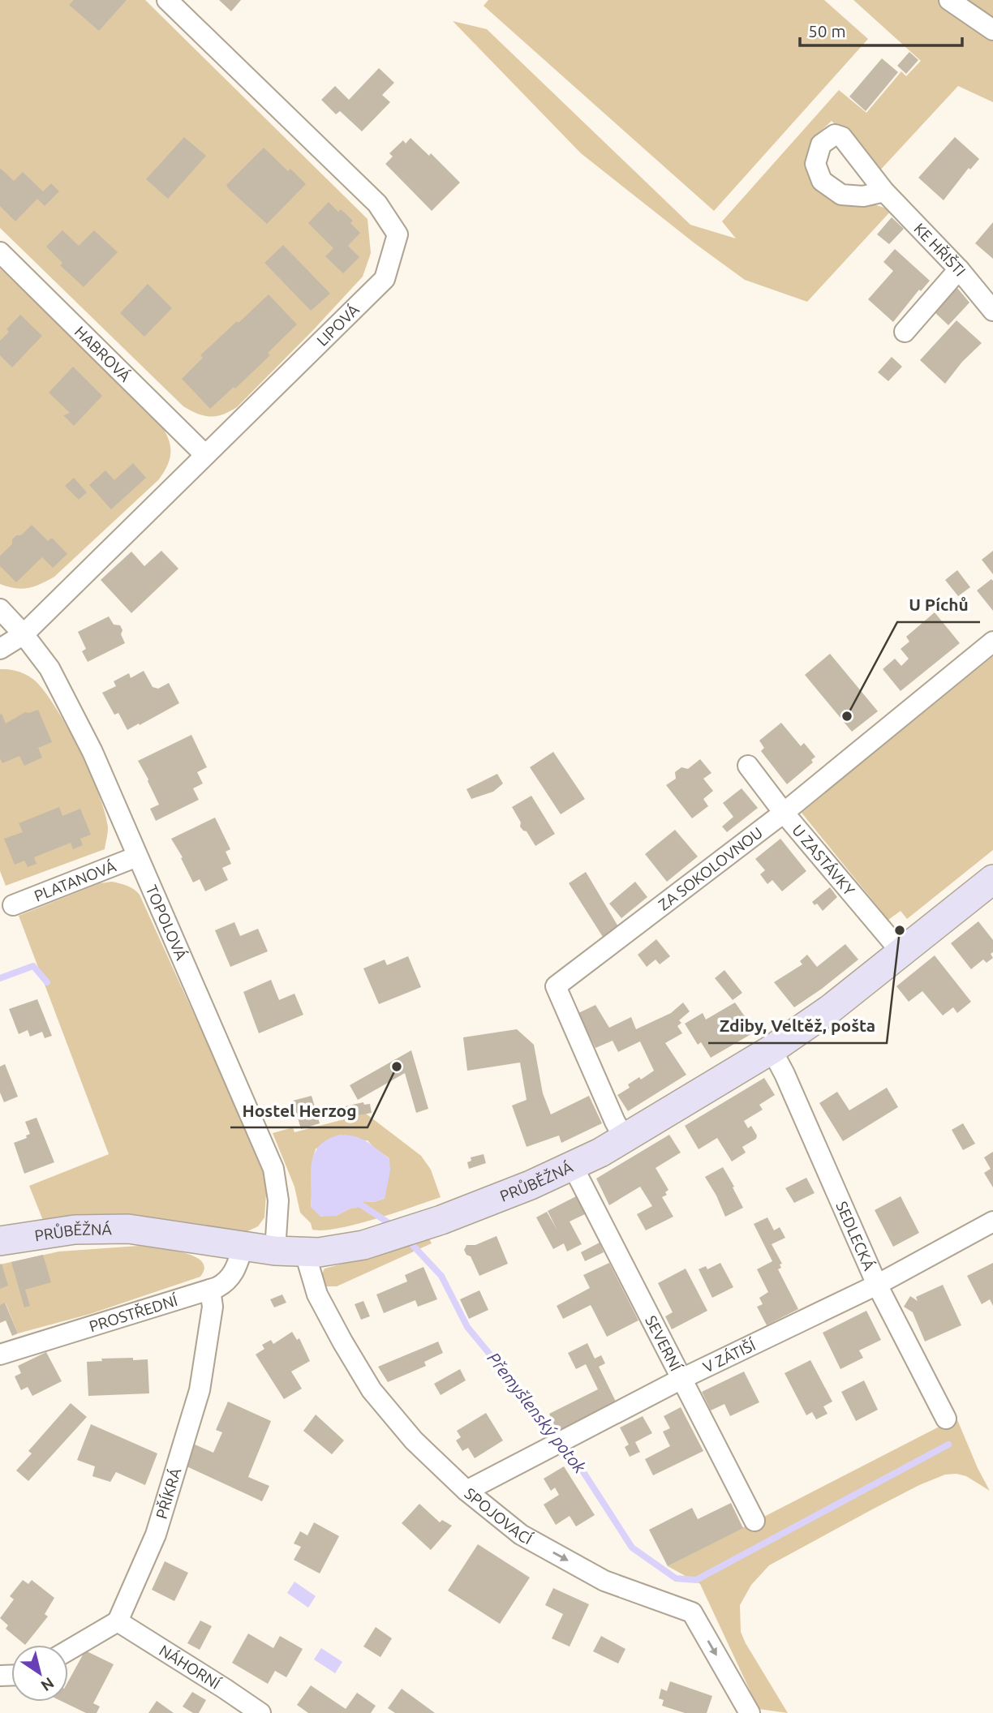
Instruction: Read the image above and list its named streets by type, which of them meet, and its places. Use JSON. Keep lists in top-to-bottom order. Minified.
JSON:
{"streets":{"street":["KE HŘIŠTI","LIPOVÁ","HABROVÁ","U ZASTÁVKY","ZA SOKOLOVNOU","PLATANOVÁ","TOPOLOVÁ","PRŮBĚŽNÁ","SEDLECKÁ","PROSTŘEDNÍ","SEVERNÍ","V ZÁTIŠÍ","PŘÍKRÁ","SPOJOVACÍ","NÁHORNÍ"]},"crossings":[["LIPOVÁ","HABROVÁ"],["LIPOVÁ","TOPOLOVÁ"],["U ZASTÁVKY","ZA SOKOLOVNOU"],["U ZASTÁVKY","PRŮBĚŽNÁ"],["ZA SOKOLOVNOU","PRŮBĚŽNÁ"],["PLATANOVÁ","TOPOLOVÁ"],["TOPOLOVÁ","PRŮBĚŽNÁ"],["PRŮBĚŽNÁ","SEDLECKÁ"],["PRŮBĚŽNÁ","PROSTŘEDNÍ"],["PRŮBĚŽNÁ","SEVERNÍ"],["PRŮBĚŽNÁ","SPOJOVACÍ"],["SEDLECKÁ","V ZÁTIŠÍ"],["PROSTŘEDNÍ","PŘÍKRÁ"],["SEVERNÍ","V ZÁTIŠÍ"],["V ZÁTIŠÍ","SPOJOVACÍ"],["PŘÍKRÁ","NÁHORNÍ"]],"one_way":["SPOJOVACÍ"],"water":["Přemyšlenský potok"],"places":["U Píchů","Zdiby, Veltěž, pošta","Hostel Herzog"],"scale_bar":"50 m","north":"bottom right"}
